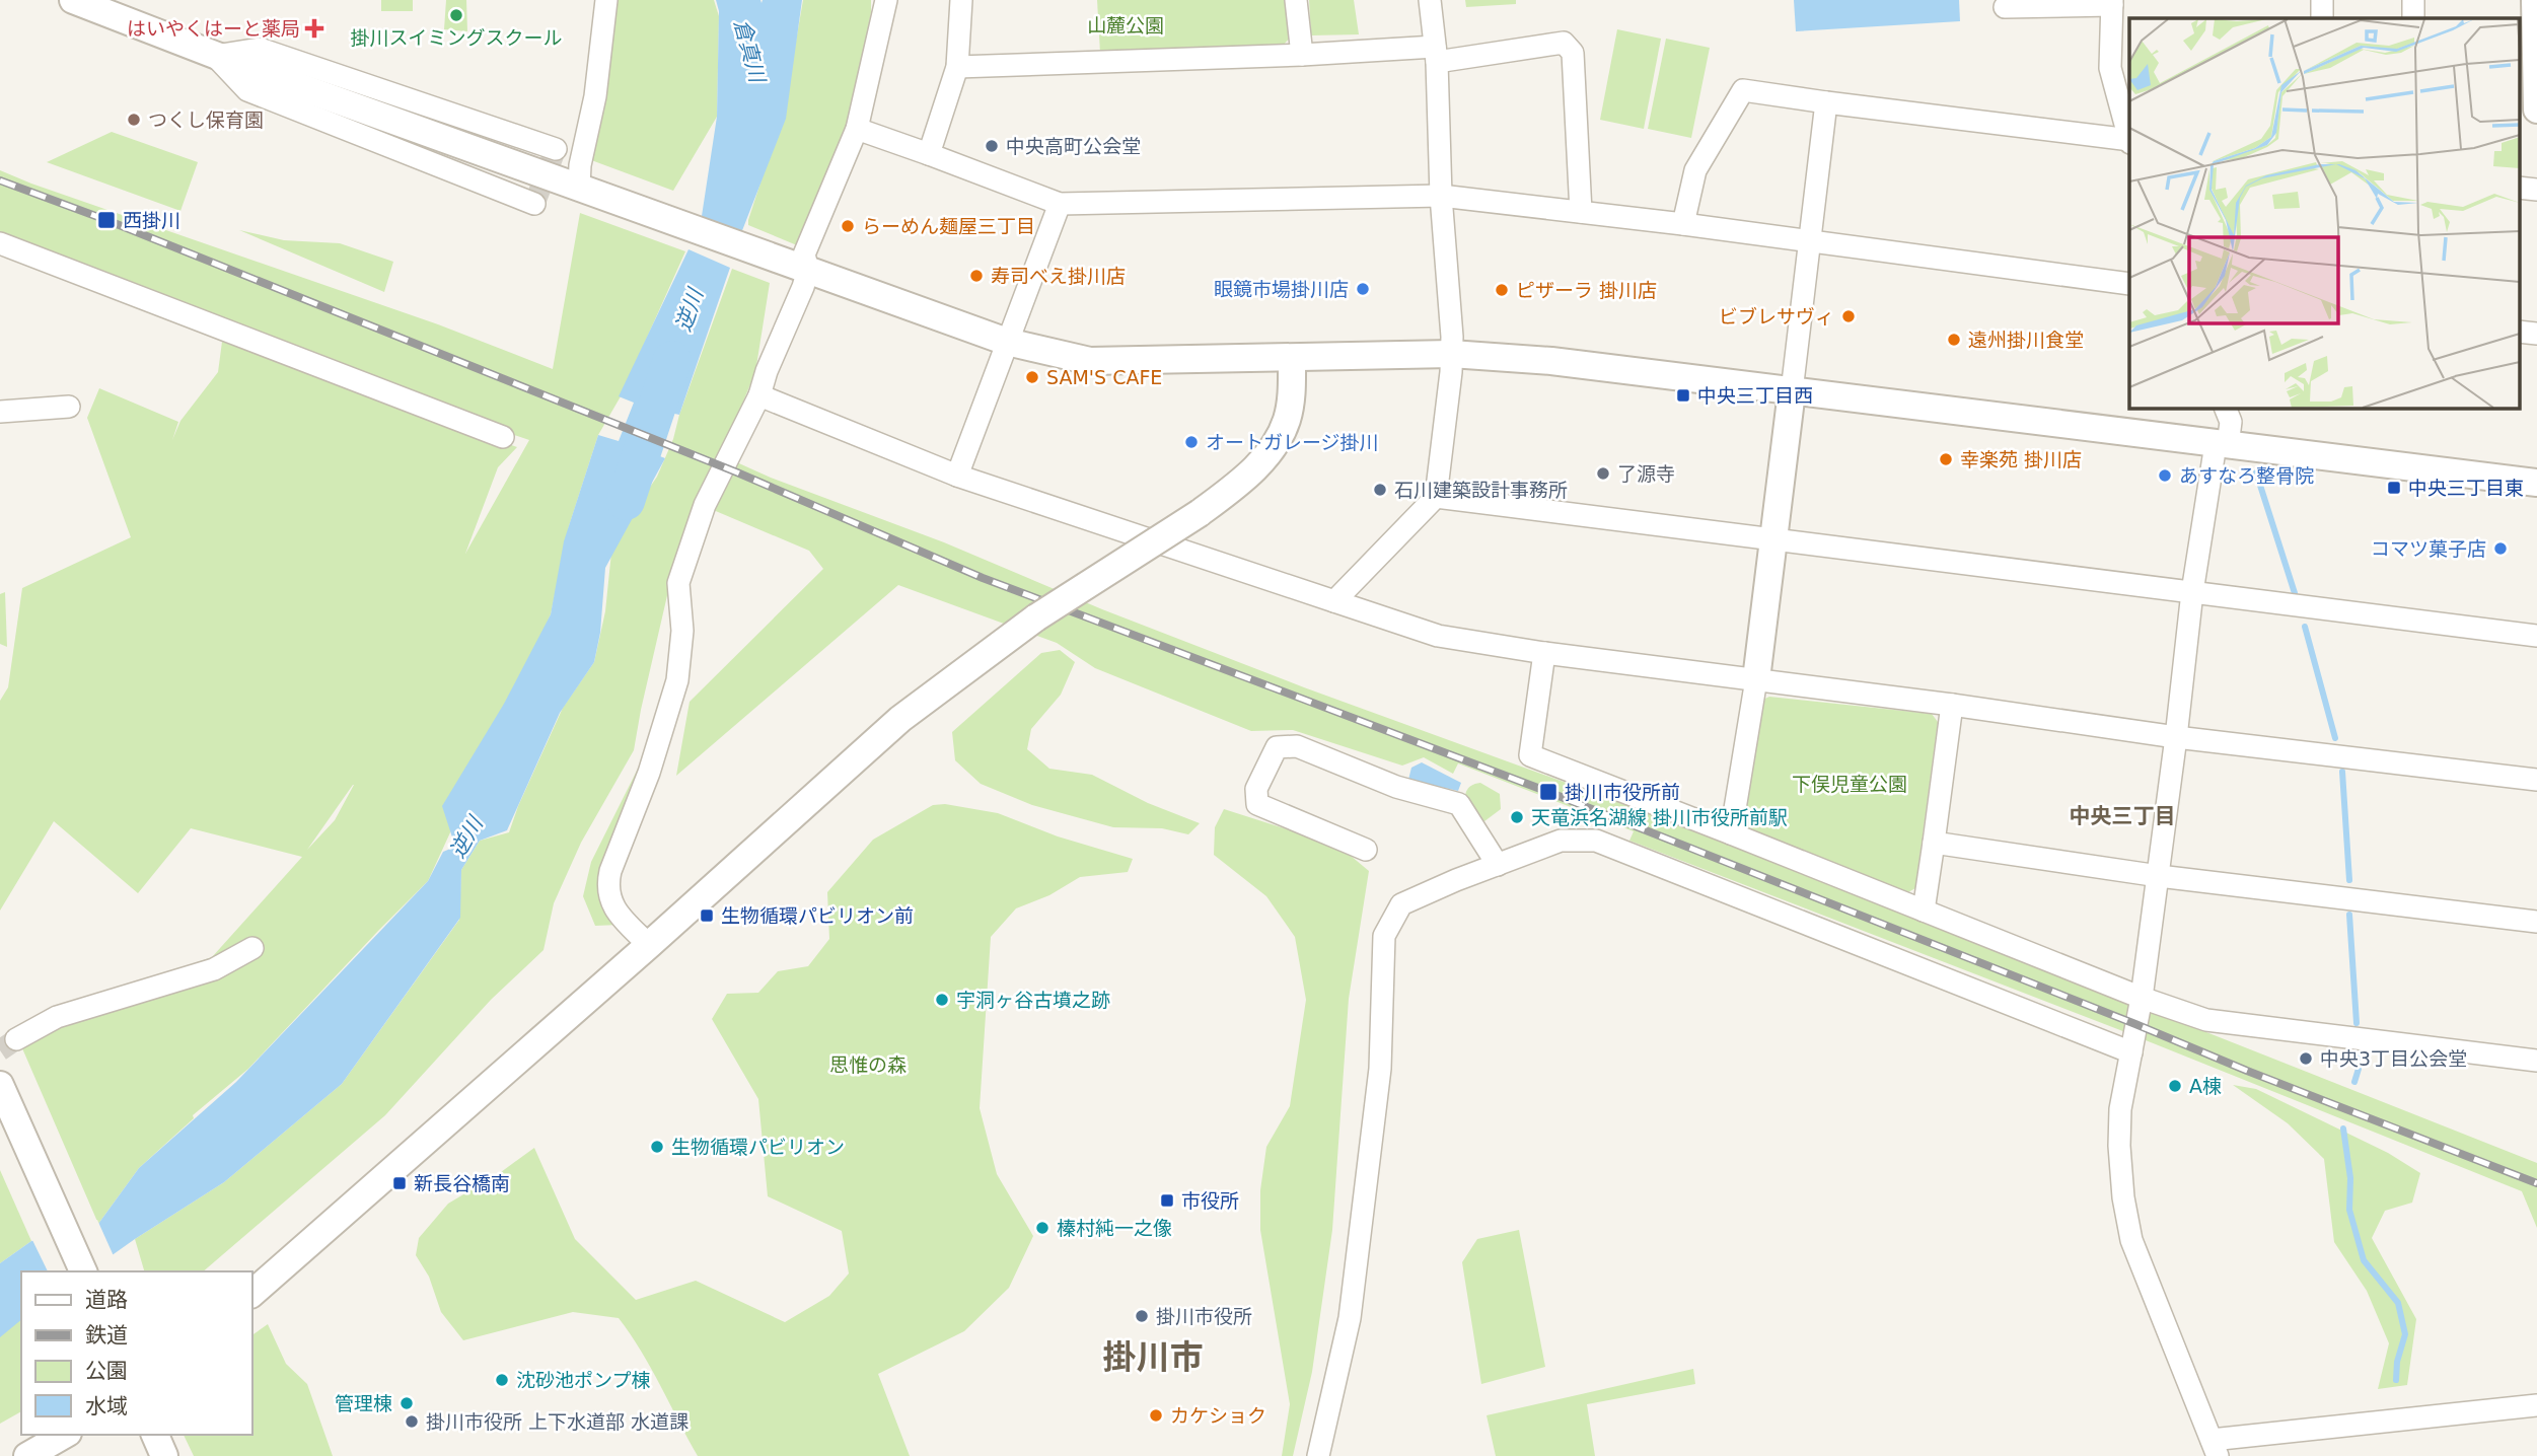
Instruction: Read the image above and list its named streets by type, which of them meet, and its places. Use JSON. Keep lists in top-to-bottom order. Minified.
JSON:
{"districts":["中央三丁目","掛川市"],"water":["倉真川","逆川"],"parks":["山麓公園","下俣児童公園","思惟の森"],"places":{"other":["掛川スイミングスクール","つくし保育園","中央高町公会堂","らーめん麺屋三丁目","寿司べえ掛川店","眼鏡市場掛川店","ピザーラ 掛川店","ビブレサヴィ","遠州掛川食堂","SAM'S CAFE","オートガレージ掛川","幸楽苑 掛川店","了源寺","あすなろ整骨院","石川建築設計事務所","コマツ菓子店","天竜浜名湖線 掛川市役所前駅","宇洞ヶ谷古墳之跡","中央3丁目公会堂","A棟","生物循環パビリオン","榛村純一之像","掛川市役所","沈砂池ポンプ棟","管理棟","カケショク","掛川市役所 上下水道部 水道課"],"health":["はいやくはーと薬局"],"transit":["西掛川","中央三丁目西","中央三丁目東","掛川市役所前","生物循環パビリオン前","新長谷橋南","市役所"]},"legend":["道路","鉄道","公園","水域"]}
